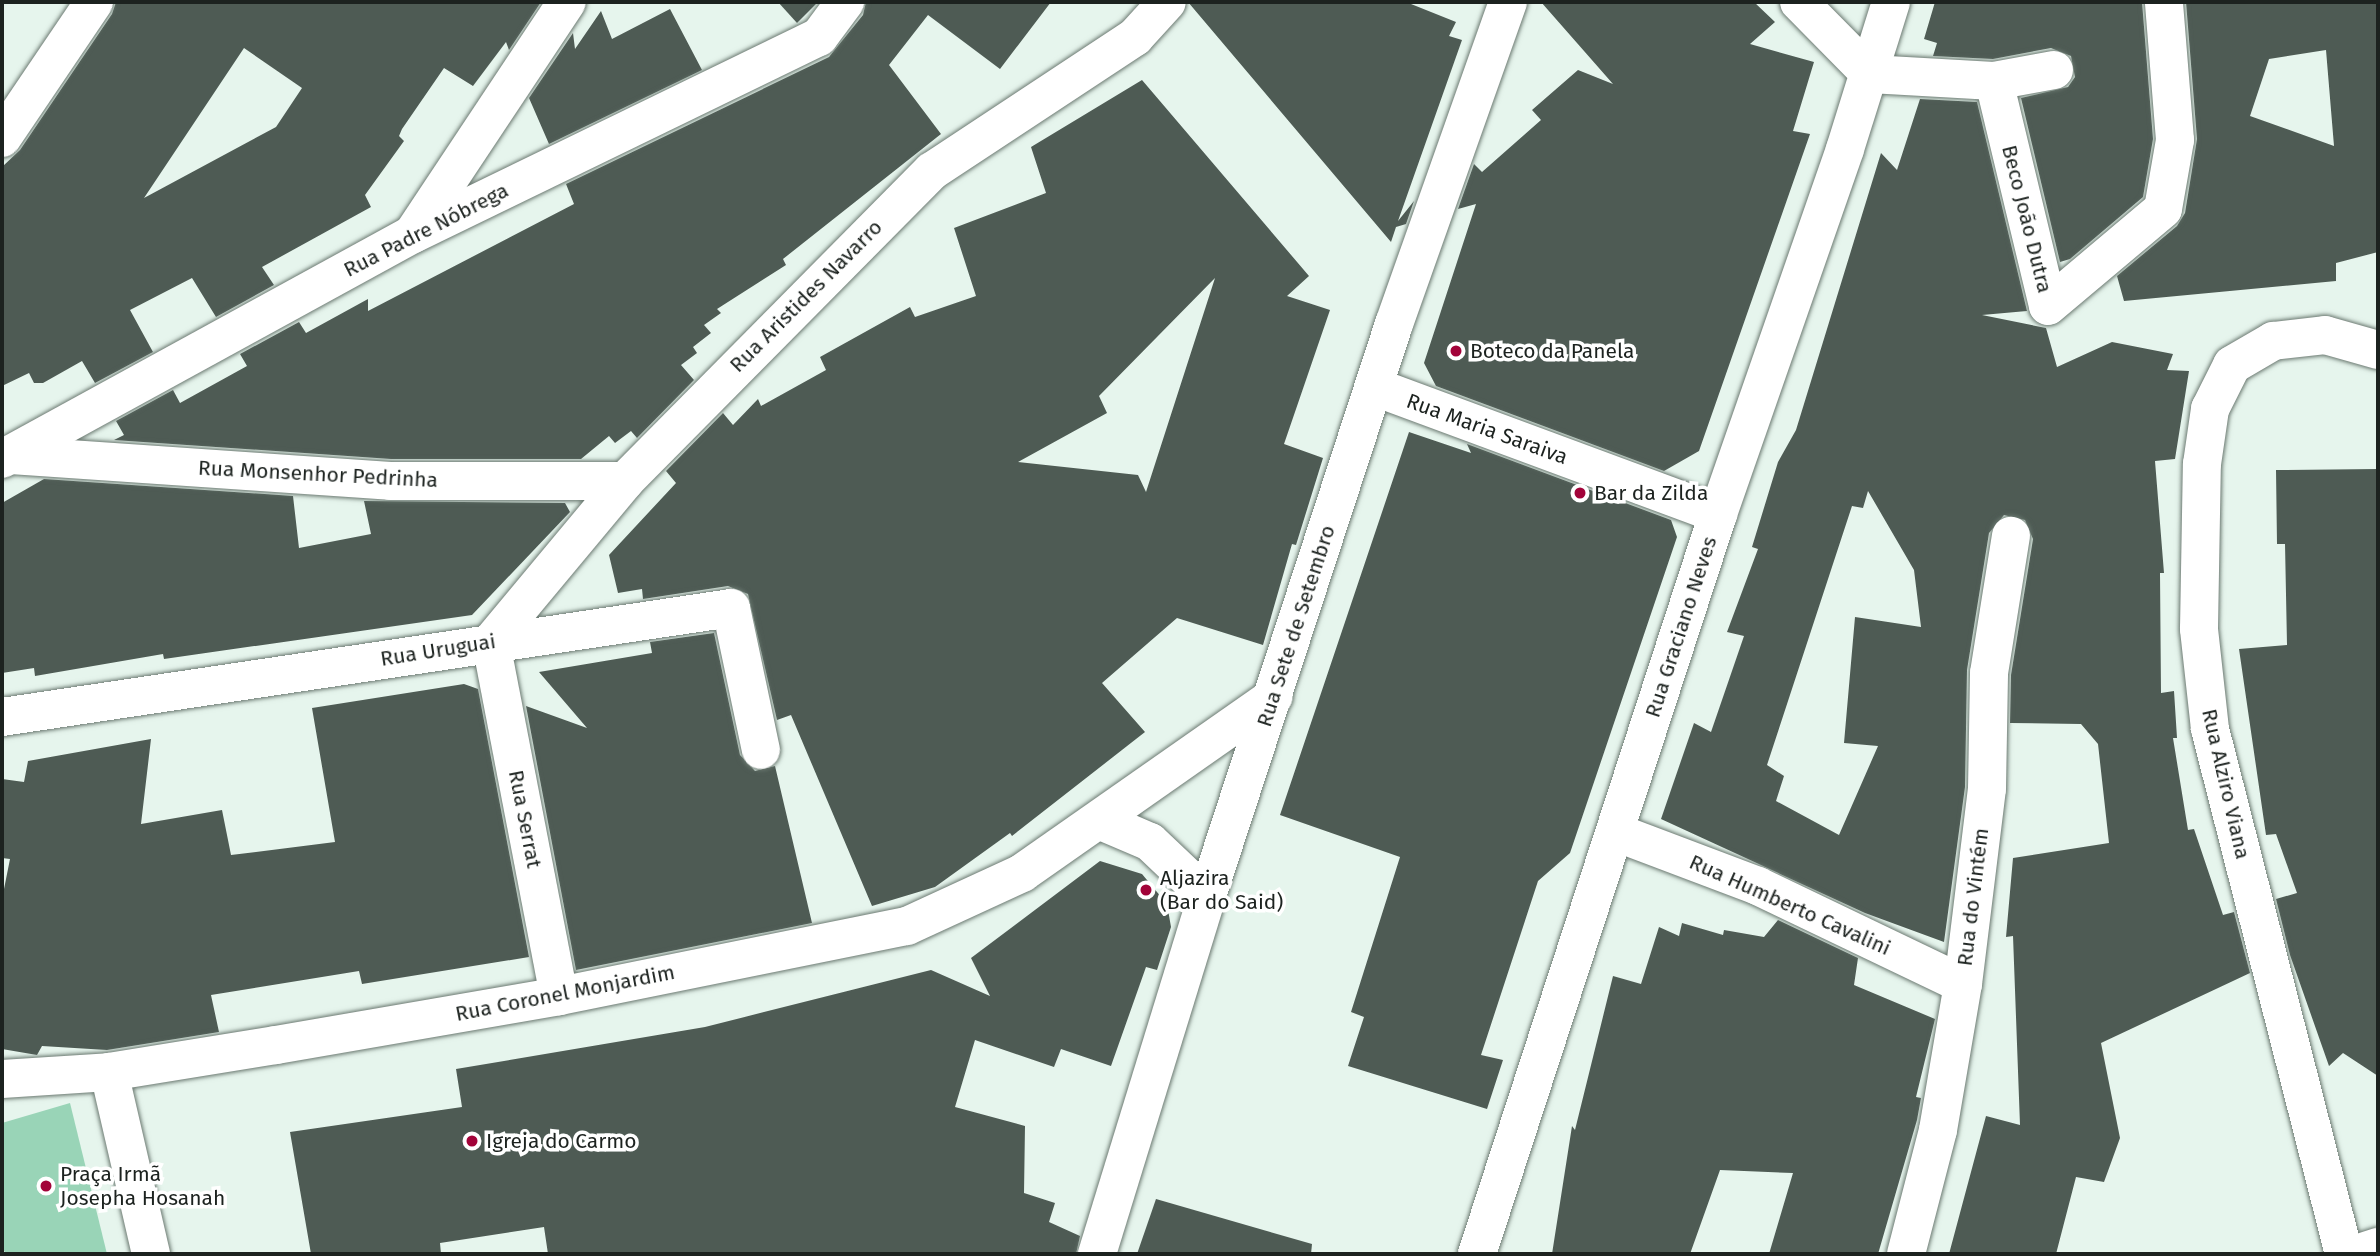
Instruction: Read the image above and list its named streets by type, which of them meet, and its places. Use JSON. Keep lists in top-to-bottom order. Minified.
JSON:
{"streets":{"street":["Beco João Dutra","Rua Padre Nóbrega","Rua Aristides Navarro","Rua Maria Saraiva","Rua Monsenhor Pedrinha","Rua Sete de Setembro","Rua Graciano Neves","Rua Uruguai","Rua Alziro Viana","Rua Serrat","Rua do Vintém","Rua Humberto Cavalini","Rua Coronel Monjardim"]},"crossings":[["Rua Padre Nóbrega","Rua Monsenhor Pedrinha"],["Rua Aristides Navarro","Rua Monsenhor Pedrinha"],["Rua Aristides Navarro","Rua Uruguai"],["Rua Aristides Navarro","Rua Serrat"],["Rua Maria Saraiva","Rua Sete de Setembro"],["Rua Maria Saraiva","Rua Graciano Neves"],["Rua Sete de Setembro","Rua Coronel Monjardim"],["Rua Graciano Neves","Rua Humberto Cavalini"],["Rua Uruguai","Rua Serrat"],["Rua Serrat","Rua Coronel Monjardim"],["Rua do Vintém","Rua Humberto Cavalini"]],"places":["Boteco da Panela","Bar da Zilda","Aljazira (Bar do Said)","Igreja do Carmo","Praça Irmã Josepha Hosanah"]}
